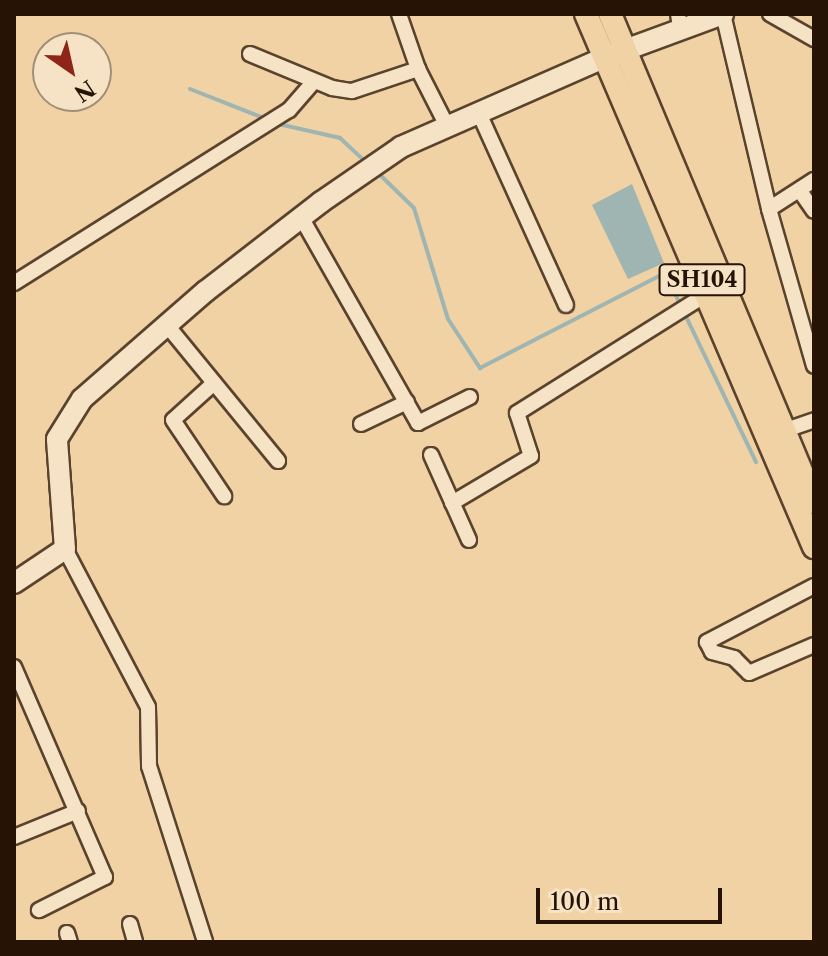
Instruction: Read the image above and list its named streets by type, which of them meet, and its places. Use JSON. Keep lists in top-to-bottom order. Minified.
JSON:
{"streets":{"main road":["SH104"]},"scale_bar":"100 m","north":"bottom right"}
